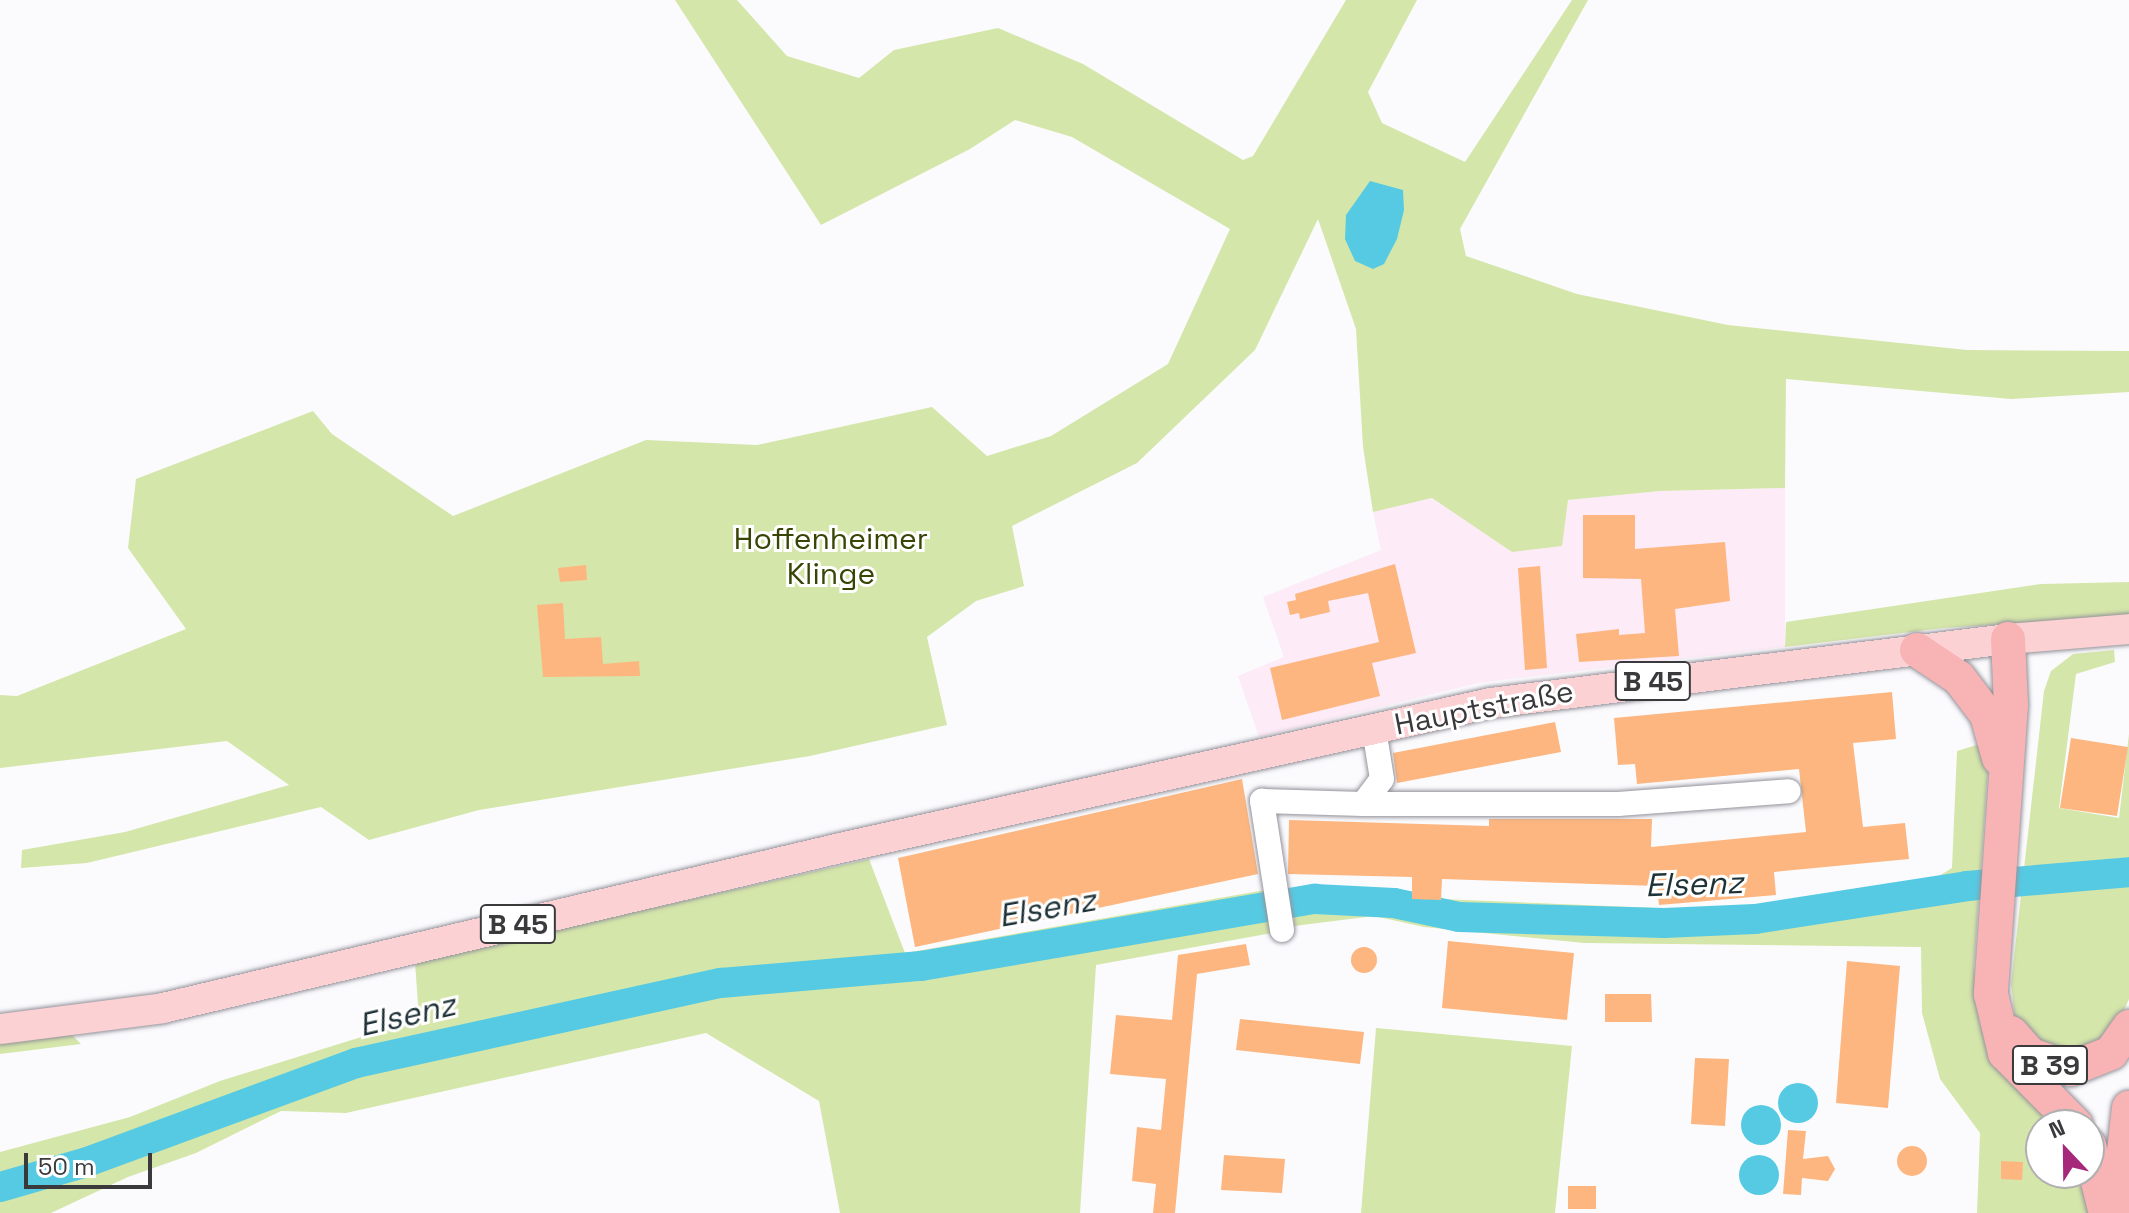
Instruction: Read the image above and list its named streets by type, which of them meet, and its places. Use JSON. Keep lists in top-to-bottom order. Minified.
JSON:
{"streets":{"highway":["B 39"],"main road":["B 45","Hauptstraße"]},"crossings":[["Hauptstraße","B 39"]],"water":["Elsenz"],"parks":["Hoffenheimer Klinge"],"scale_bar":"50 m","north":"top"}
